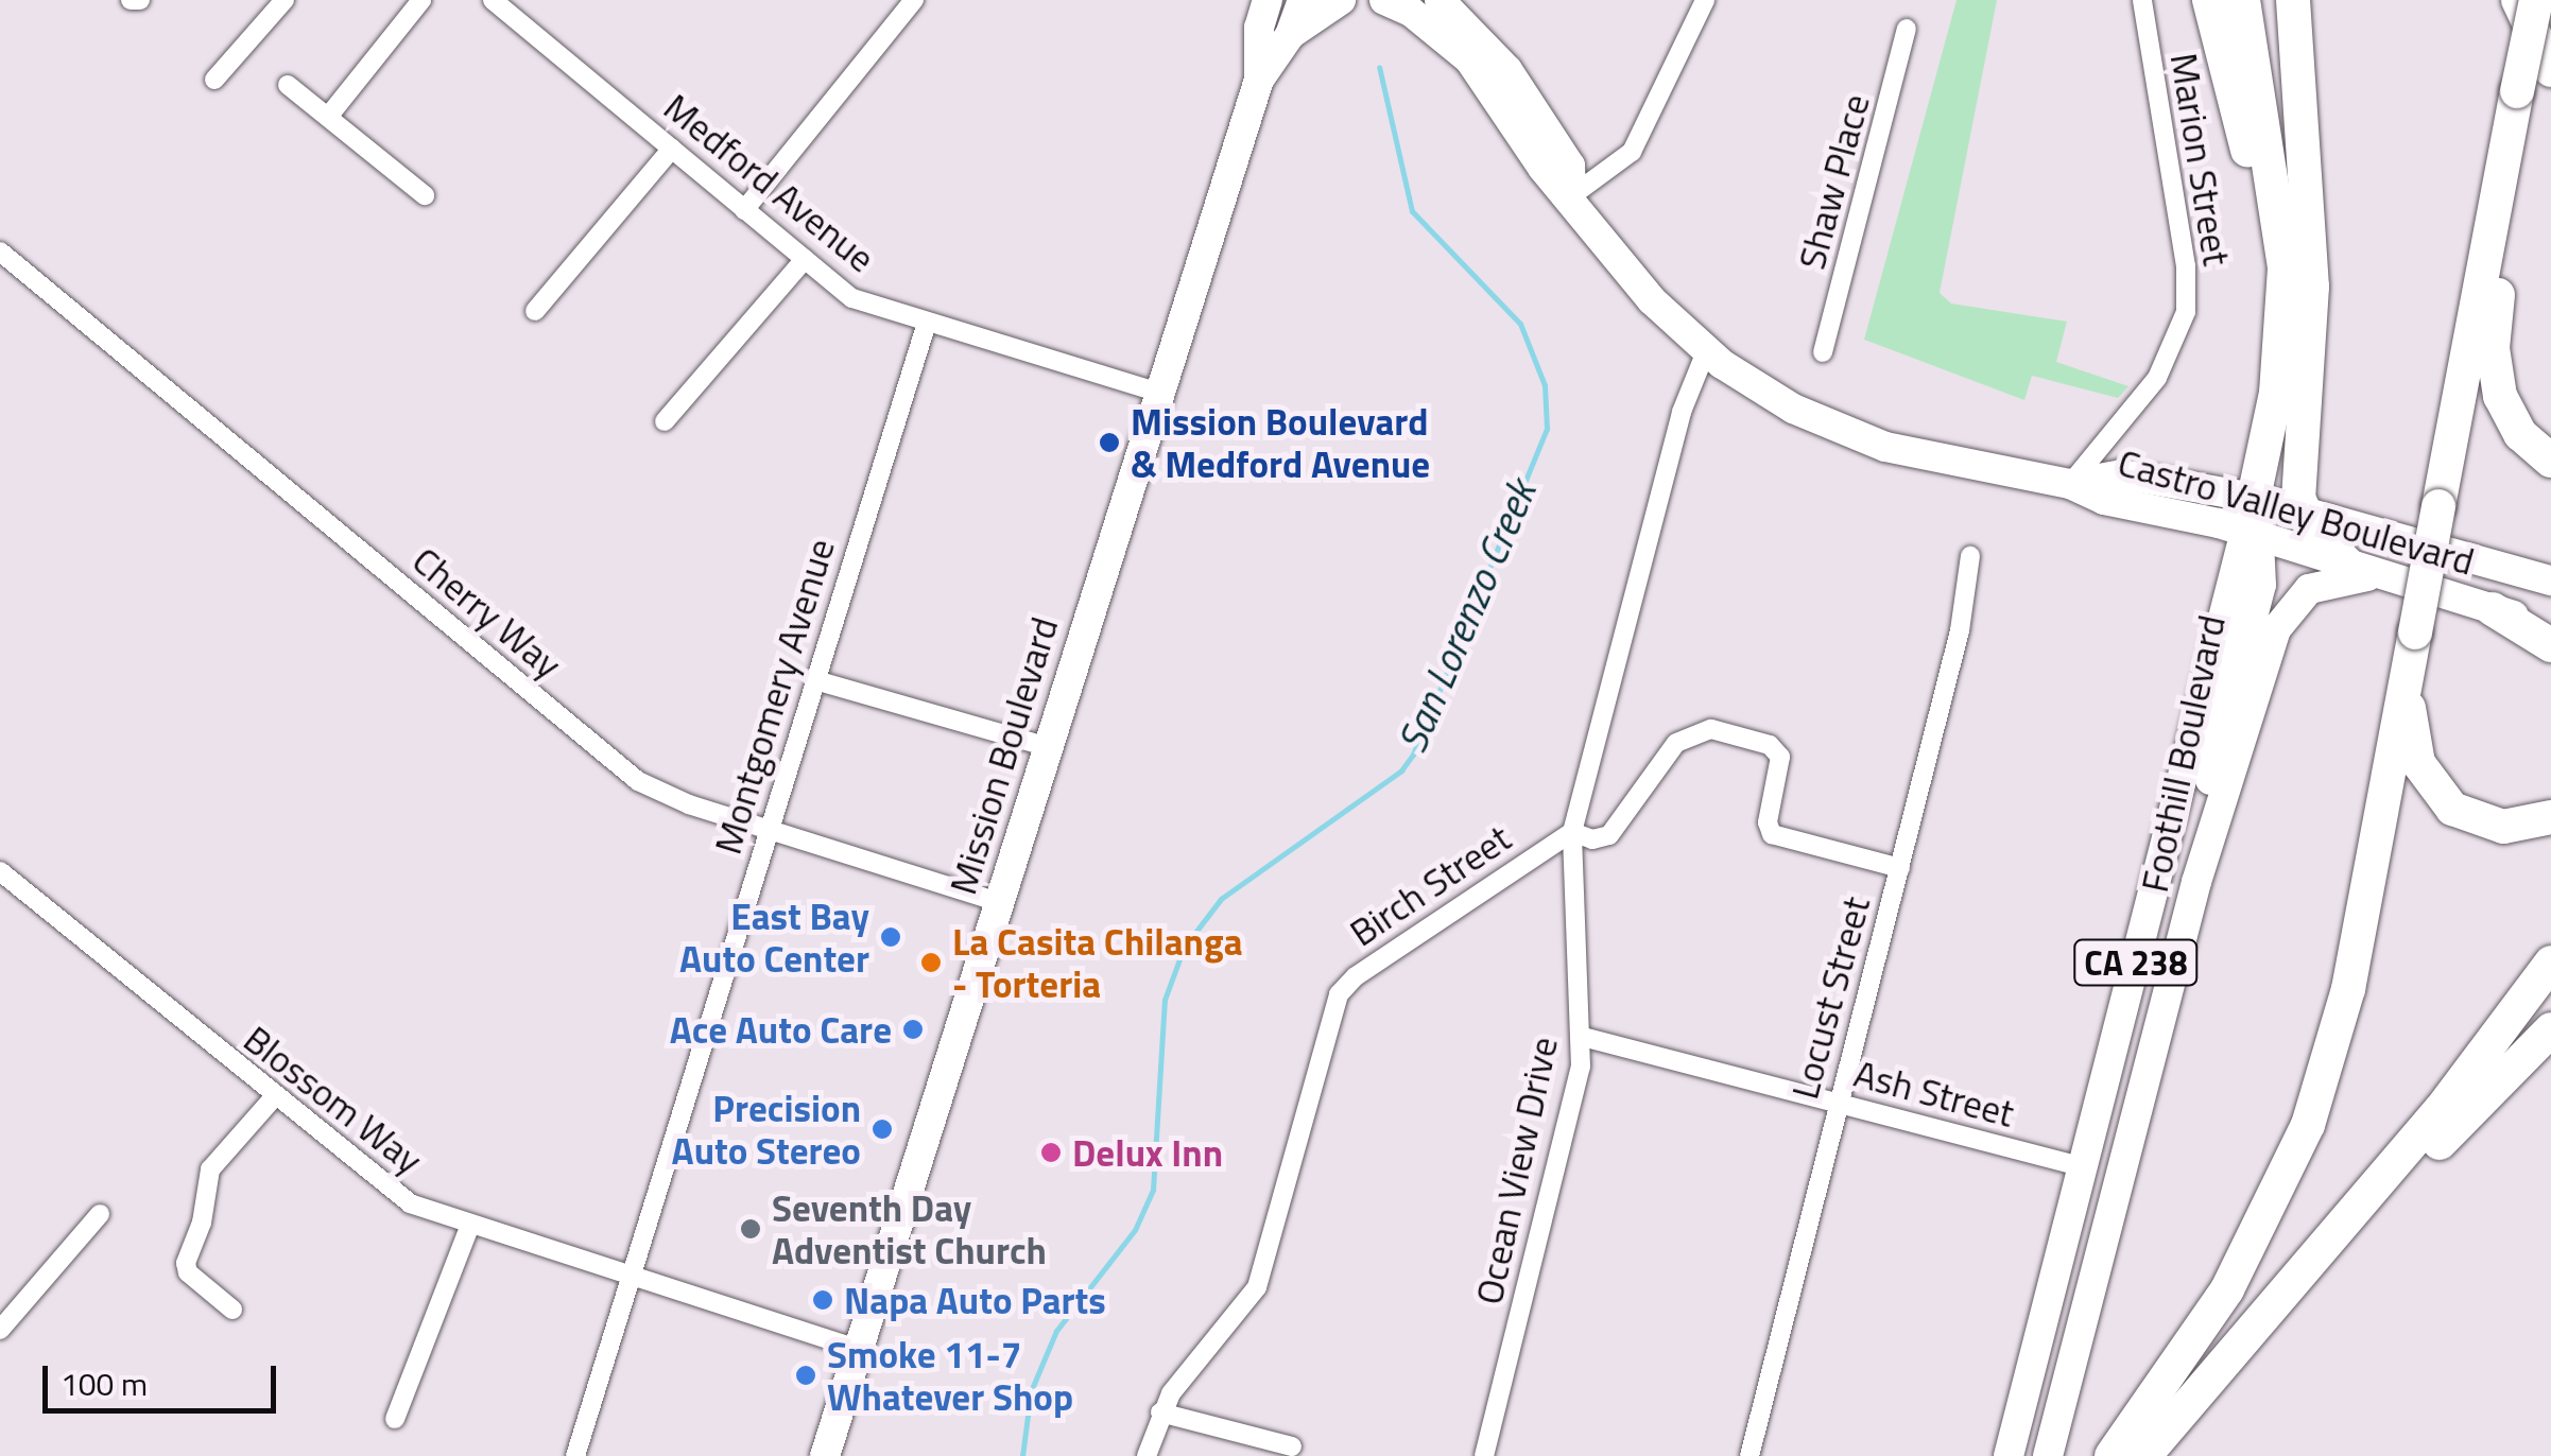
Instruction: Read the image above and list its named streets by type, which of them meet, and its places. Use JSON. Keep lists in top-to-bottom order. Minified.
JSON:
{"streets":{"highway":["CA 238"],"main road":["Castro Valley Boulevard","Foothill Boulevard","Mission Boulevard"],"street":["Marion Street","Shaw Place","Medford Avenue","Cherry Way","Montgomery Avenue","Birch Street","Locust Street","Ash Street","Blossom Way","Ocean View Drive"]},"crossings":[["Marion Street","Castro Valley Boulevard"],["Medford Avenue","Montgomery Avenue"],["Medford Avenue","Mission Boulevard"],["Castro Valley Boulevard","Foothill Boulevard"],["Castro Valley Boulevard","CA 238"],["Cherry Way","Montgomery Avenue"],["Cherry Way","Mission Boulevard"],["Montgomery Avenue","Blossom Way"],["Foothill Boulevard","CA 238"],["Foothill Boulevard","Ash Street"],["Mission Boulevard","Blossom Way"],["Birch Street","Ocean View Drive"],["Locust Street","Ash Street"],["Ash Street","Ocean View Drive"]],"water":["San Lorenzo Creek"],"places":["Mission Boulevard & Medford Avenue","East Bay Auto Center","La Casita Chilanga - Torteria","Ace Auto Care","Precision Auto Stereo","Delux Inn","Seventh Day Adventist Church","Napa Auto Parts","Smoke 11-7 Whatever Shop"],"scale_bar":"100 m"}
